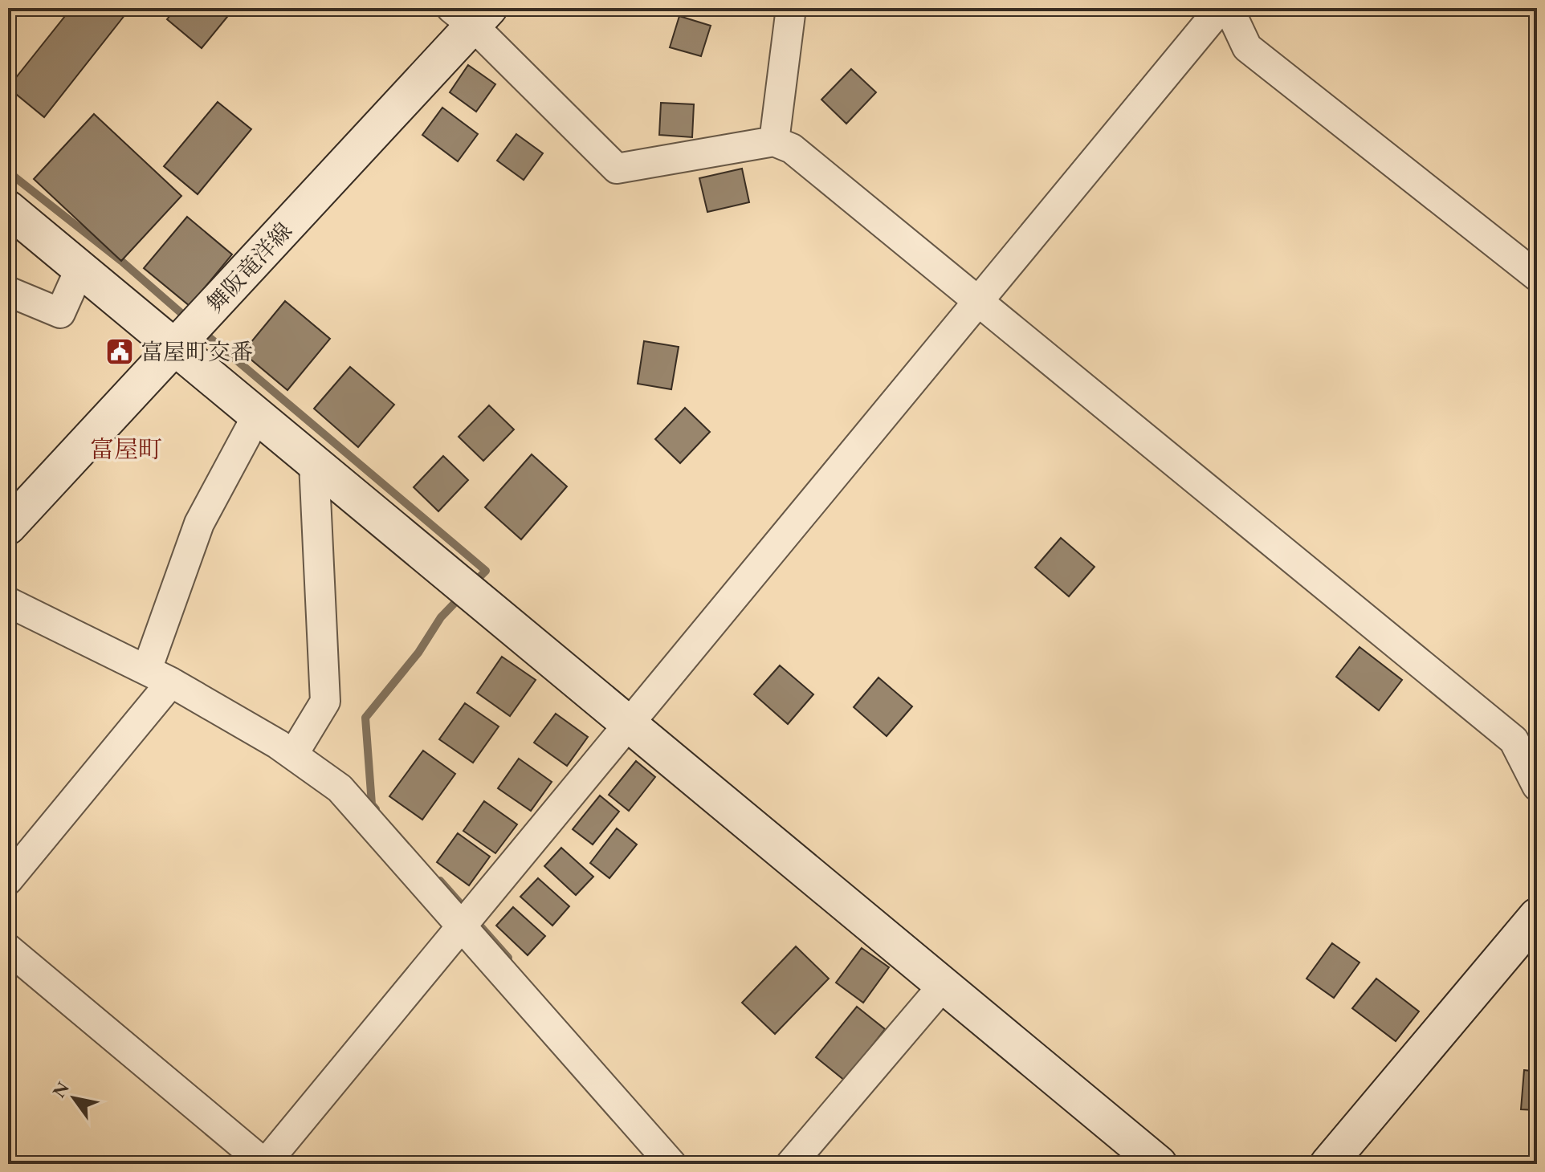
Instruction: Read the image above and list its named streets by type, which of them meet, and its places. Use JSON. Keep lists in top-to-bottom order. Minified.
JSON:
{"streets":{"street":["舞阪竜洋線"]},"districts":["富屋町"],"places":{"public building":["富屋町交番"]},"north":"top left"}
